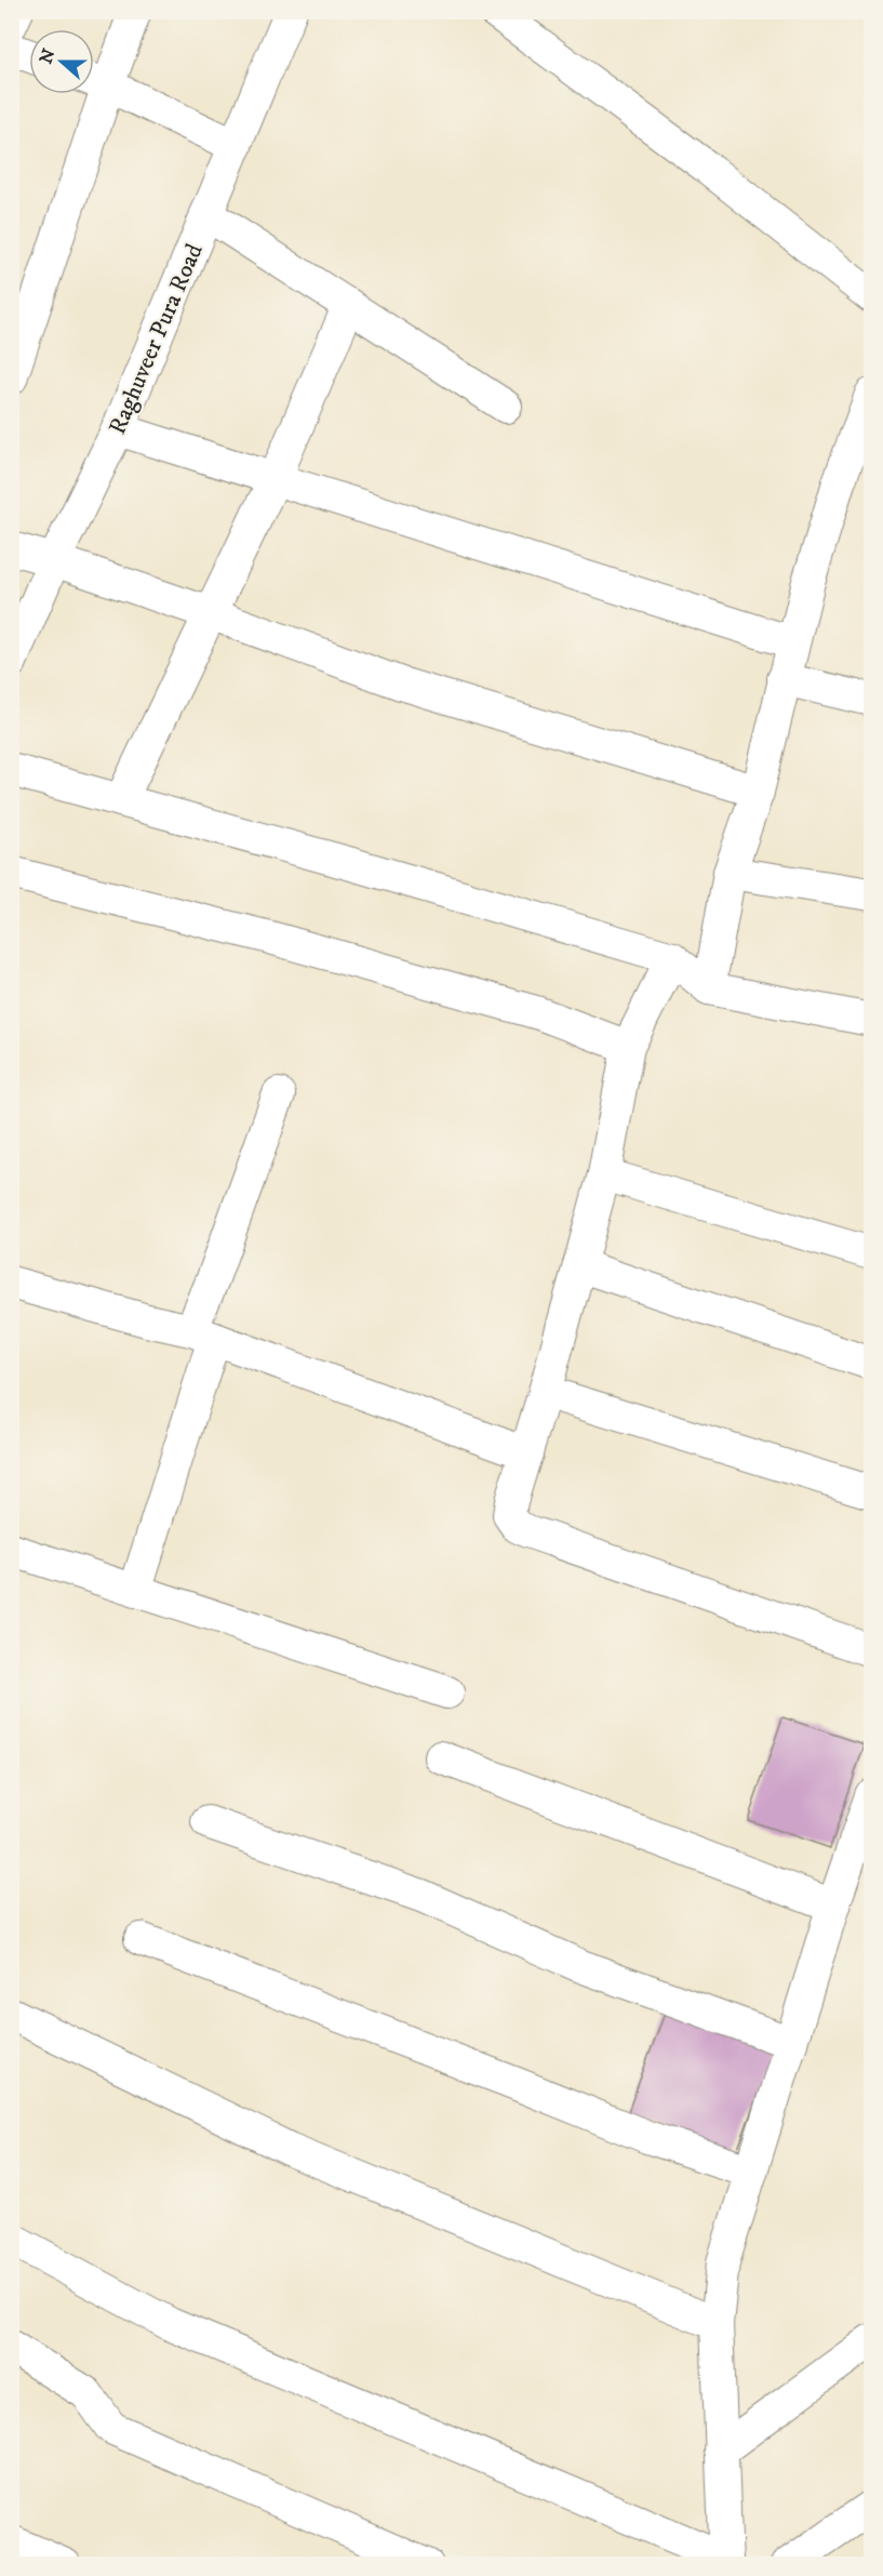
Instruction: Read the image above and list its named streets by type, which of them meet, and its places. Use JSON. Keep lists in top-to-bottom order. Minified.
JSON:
{"streets":{"street":["Raghuveer Pura Road"]},"north":"left"}
